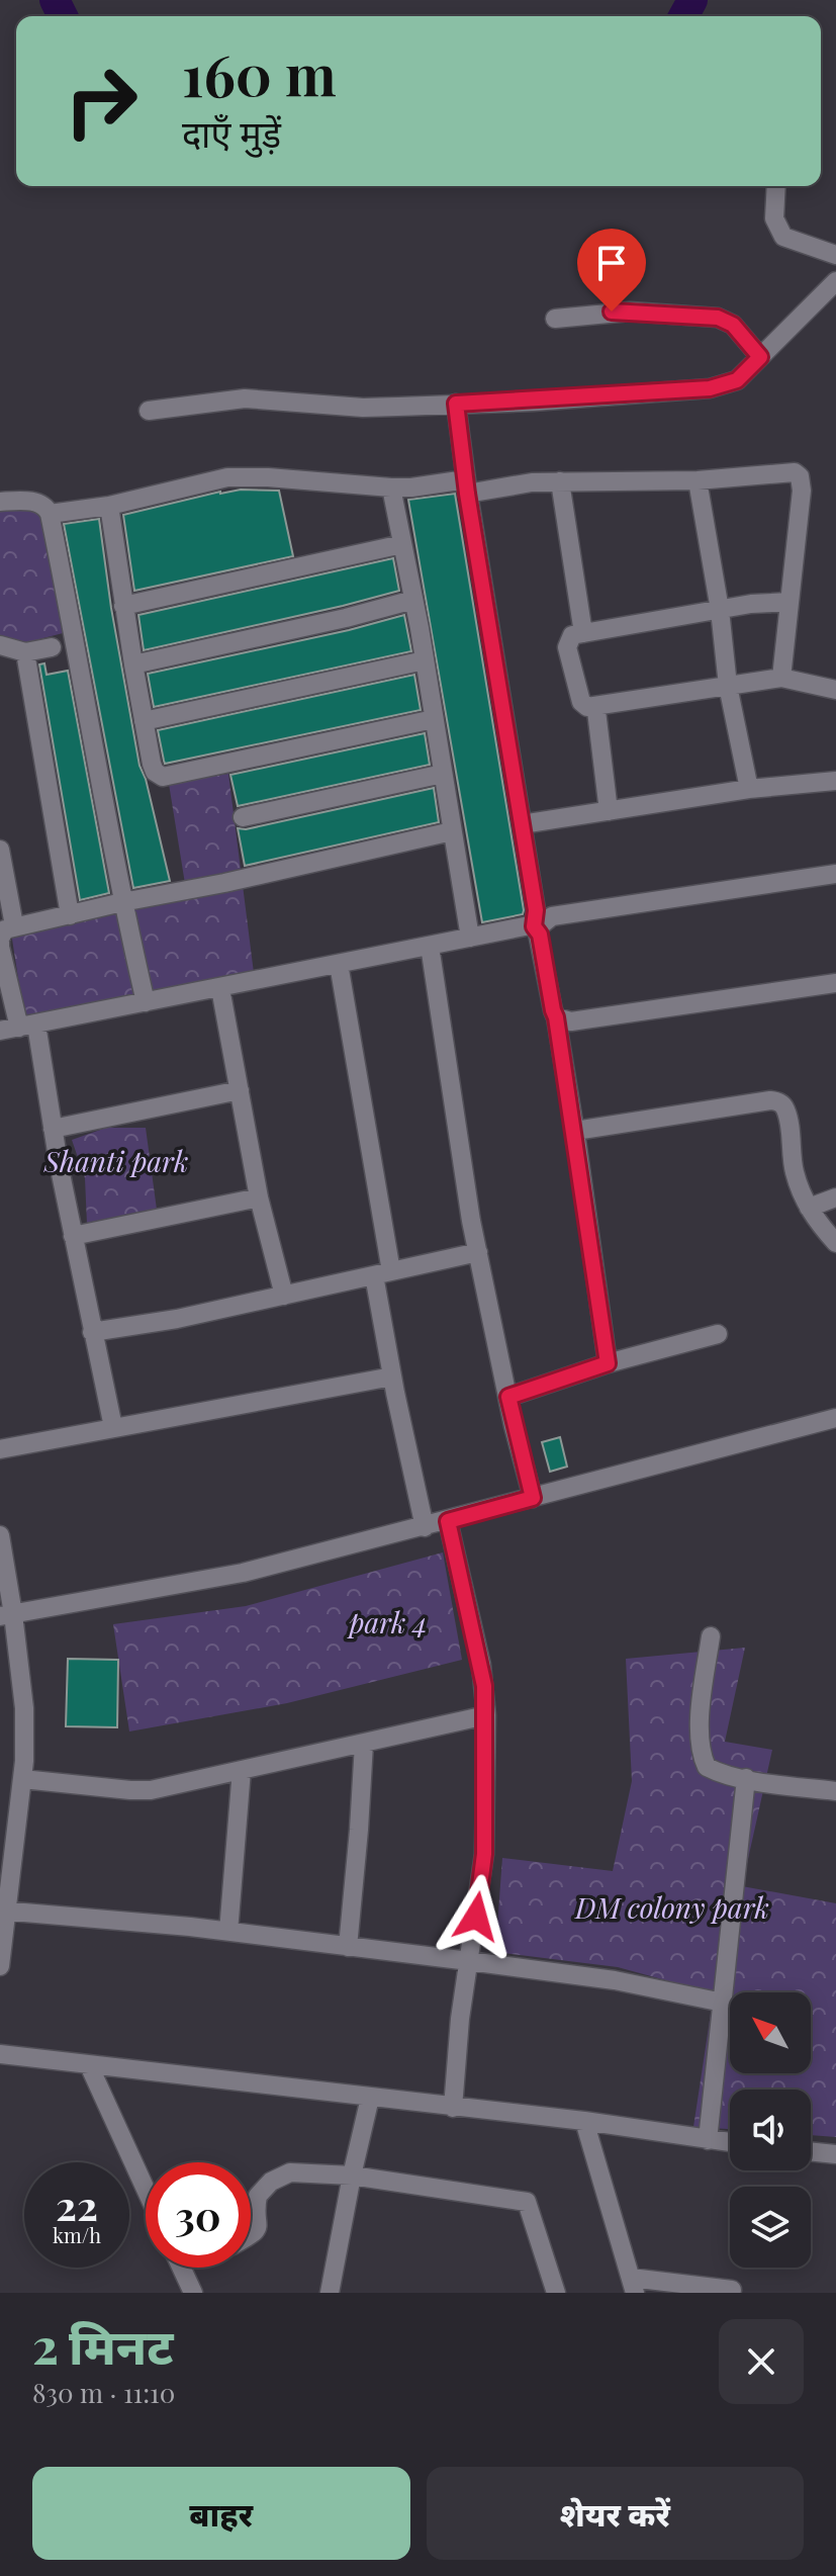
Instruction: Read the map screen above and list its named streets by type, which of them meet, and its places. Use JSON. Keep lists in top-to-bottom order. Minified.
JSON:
{"parks":["Shanti park","park 4","DM colony park"],"north":"top left","page":{"turn":["160 m","दाएँ मुड़ें"],"speed":"22 km/h","limit":"30","heading":["2 मिनट","830 m · 11:10"],"buttons":["बाहर","शेयर करें"]}}
